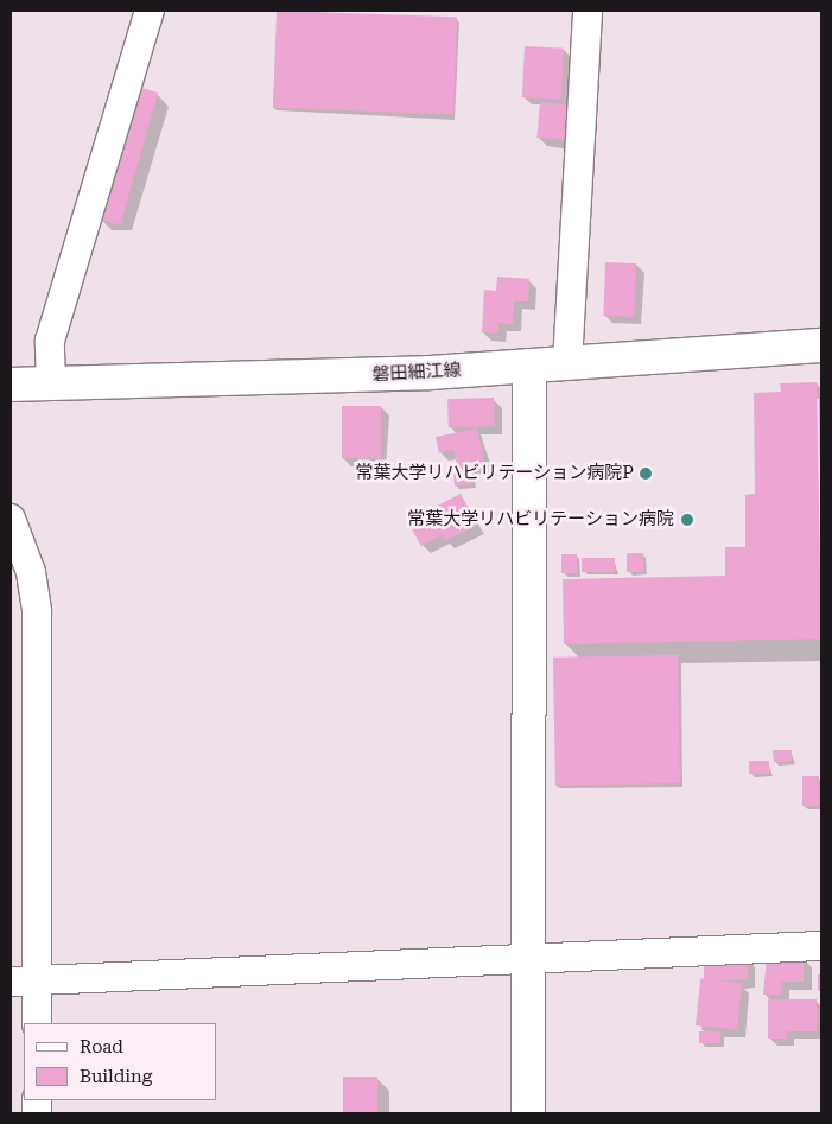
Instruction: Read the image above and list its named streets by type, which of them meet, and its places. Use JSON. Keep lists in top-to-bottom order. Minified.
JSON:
{"streets":{"main road":["磐田細江線"]},"places":["常葉大学リハビリテーション病院P","常葉大学リハビリテーション病院"],"legend":["Road","Building"]}
